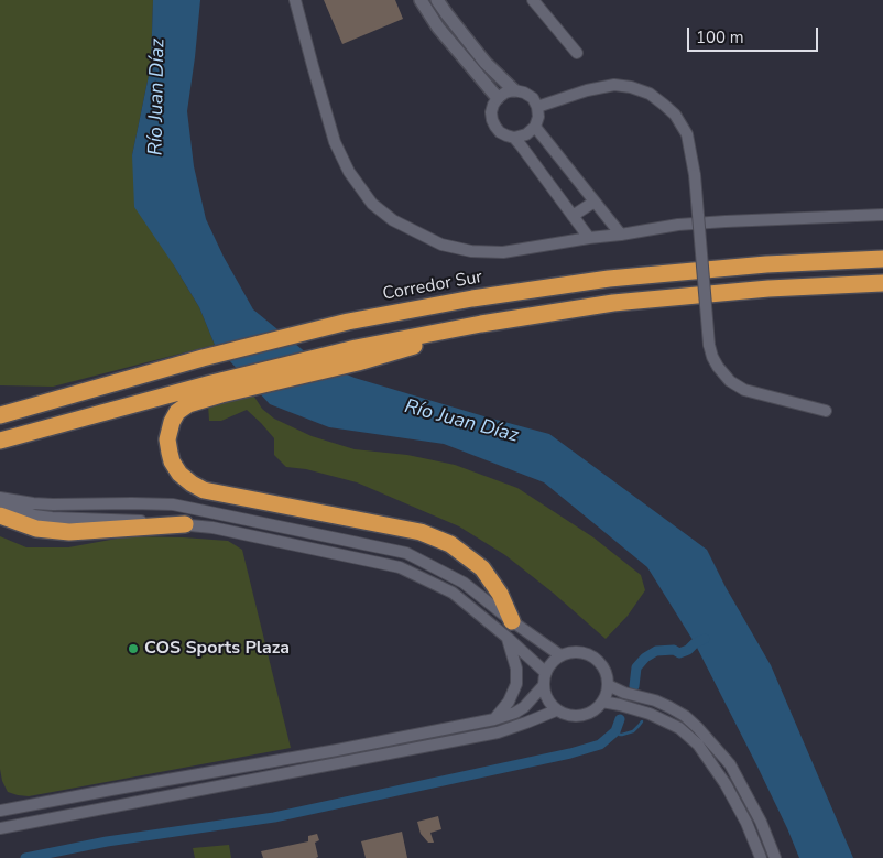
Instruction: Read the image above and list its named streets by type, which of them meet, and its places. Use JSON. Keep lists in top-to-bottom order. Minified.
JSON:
{"streets":{"highway":["Corredor Sur"]},"water":["Río Juan Díaz"],"places":["COS Sports Plaza"],"scale_bar":"100 m"}
